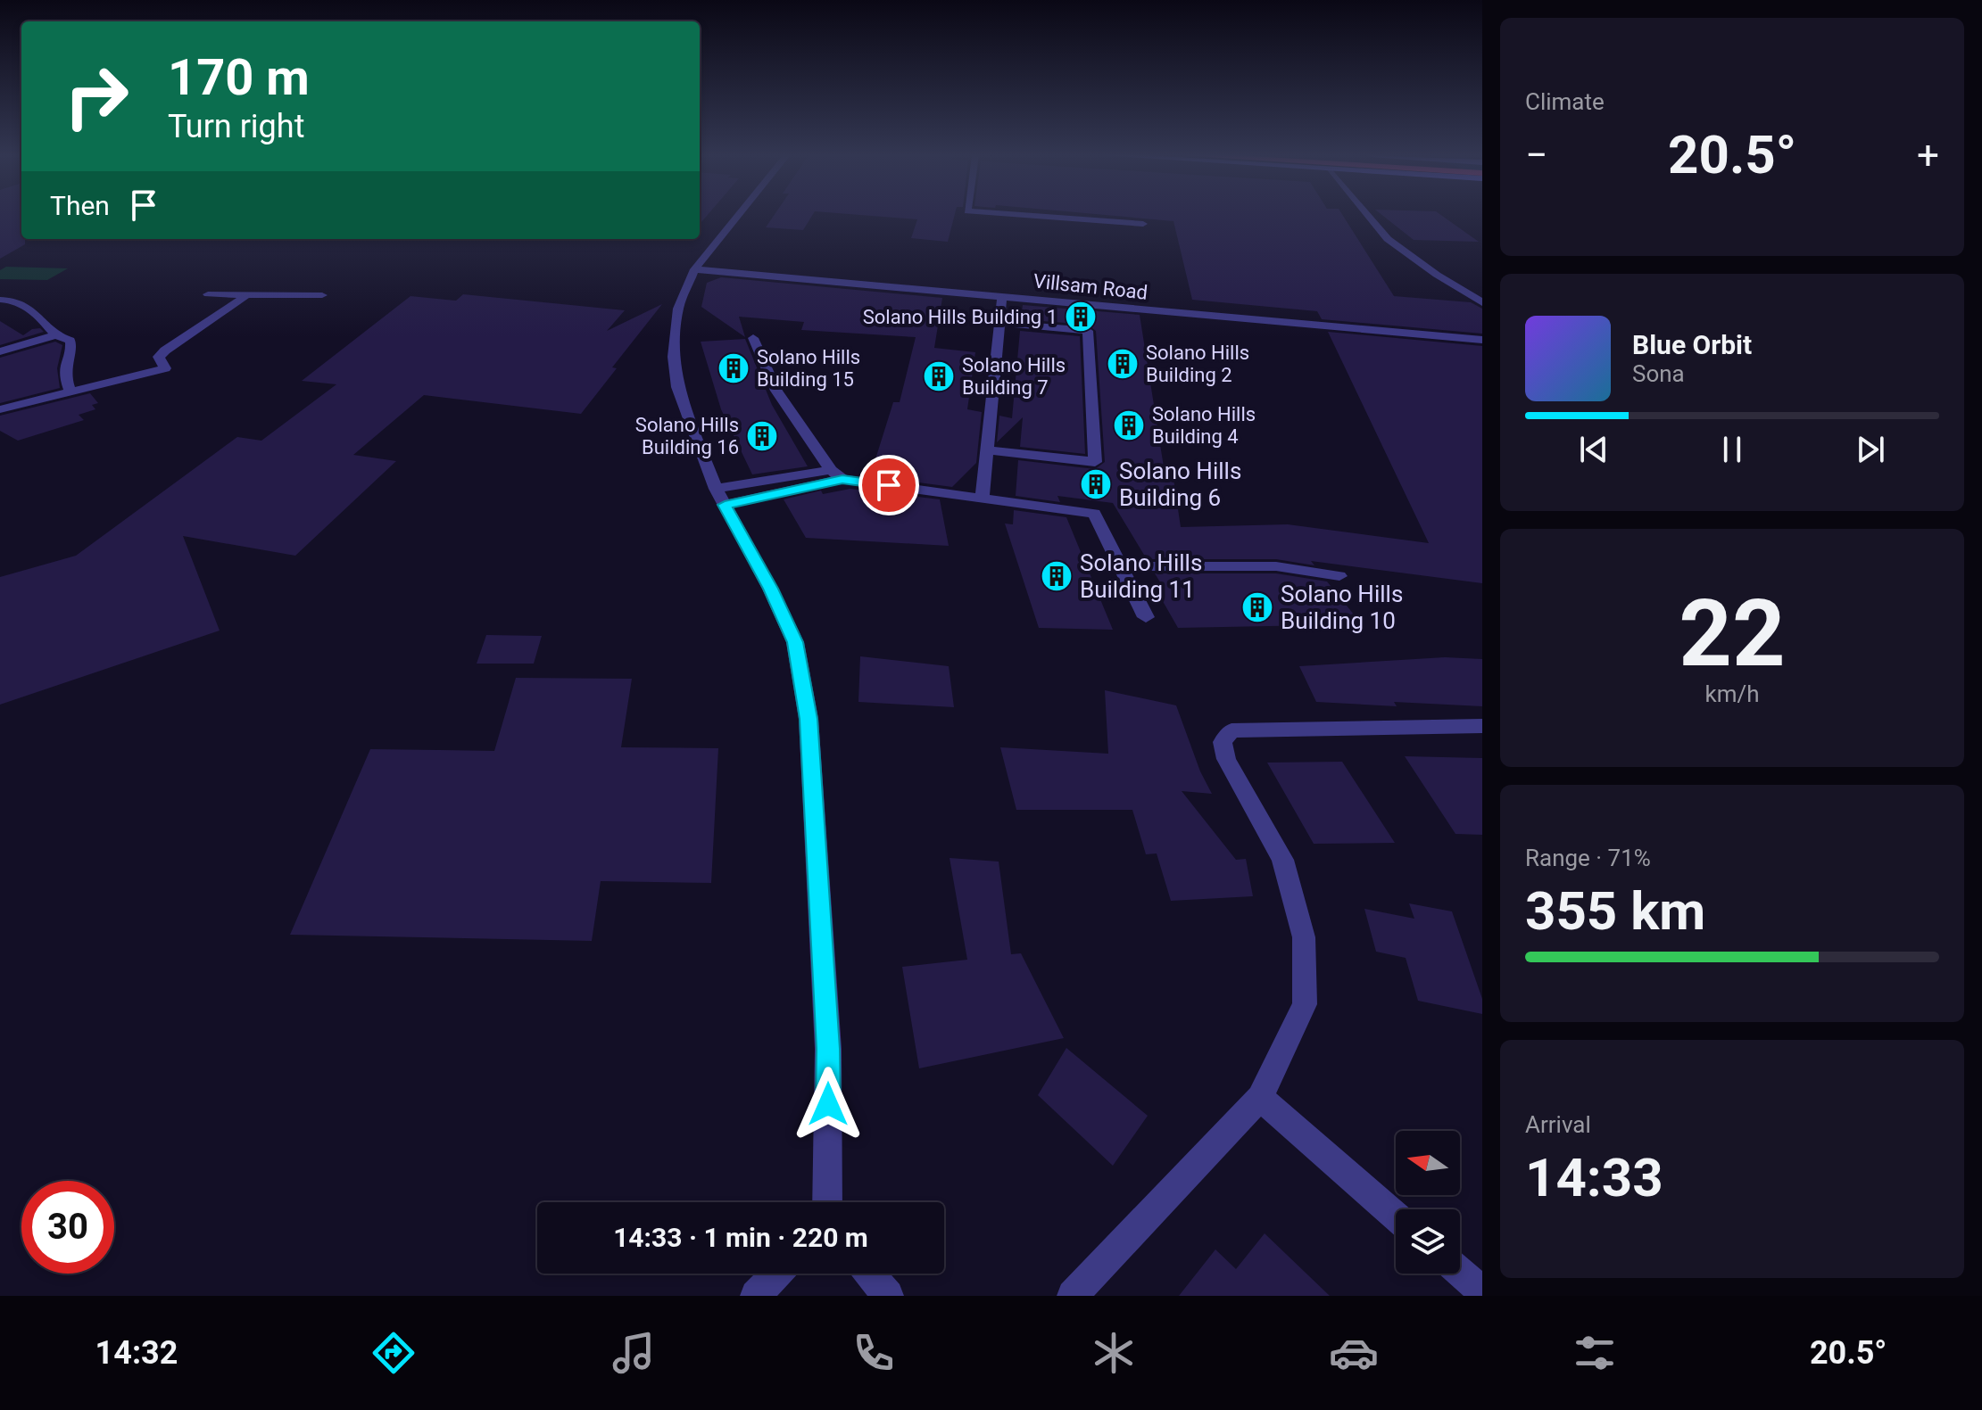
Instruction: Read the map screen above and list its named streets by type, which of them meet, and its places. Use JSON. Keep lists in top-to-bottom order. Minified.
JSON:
{"streets":{"street":["Villsam Road"]},"places":{"building":["Solano Hills Building 1","Solano Hills Building 2","Solano Hills Building 15","Solano Hills Building 7","Solano Hills Building 4","Solano Hills Building 16","Solano Hills Building 6","Solano Hills Building 11","Solano Hills Building 10"]},"north":"left","page":{"tile":["Climate",["22","km/h"],["Range · 71%","355 km"],["Arrival","14:33"]],"turn":["170 m","Turn right"],"heat":["−","20.5°","+"],"then":"Then","song":["Blue Orbit","Sona"],"limit":"30","trip":"14:33 · 1 min · 220 m","tabs":["14:32","20.5°"]}}
